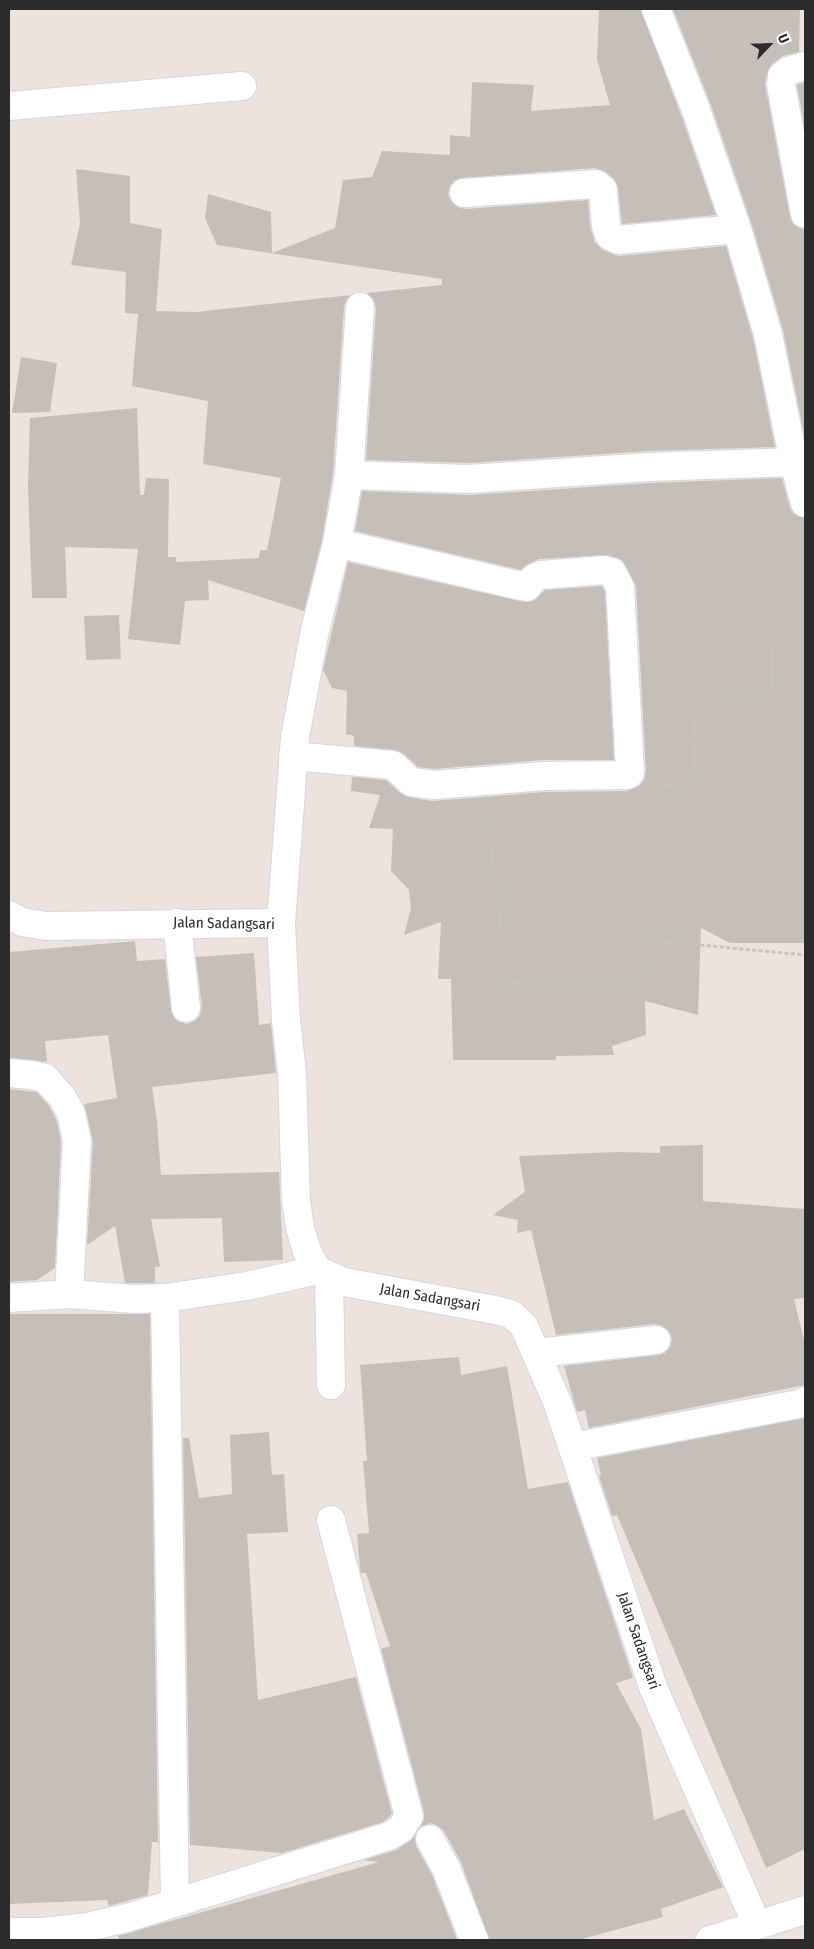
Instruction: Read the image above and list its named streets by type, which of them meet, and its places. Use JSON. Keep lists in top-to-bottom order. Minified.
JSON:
{"streets":{"street":["Jalan Sadangsari"]},"north":"top right"}
